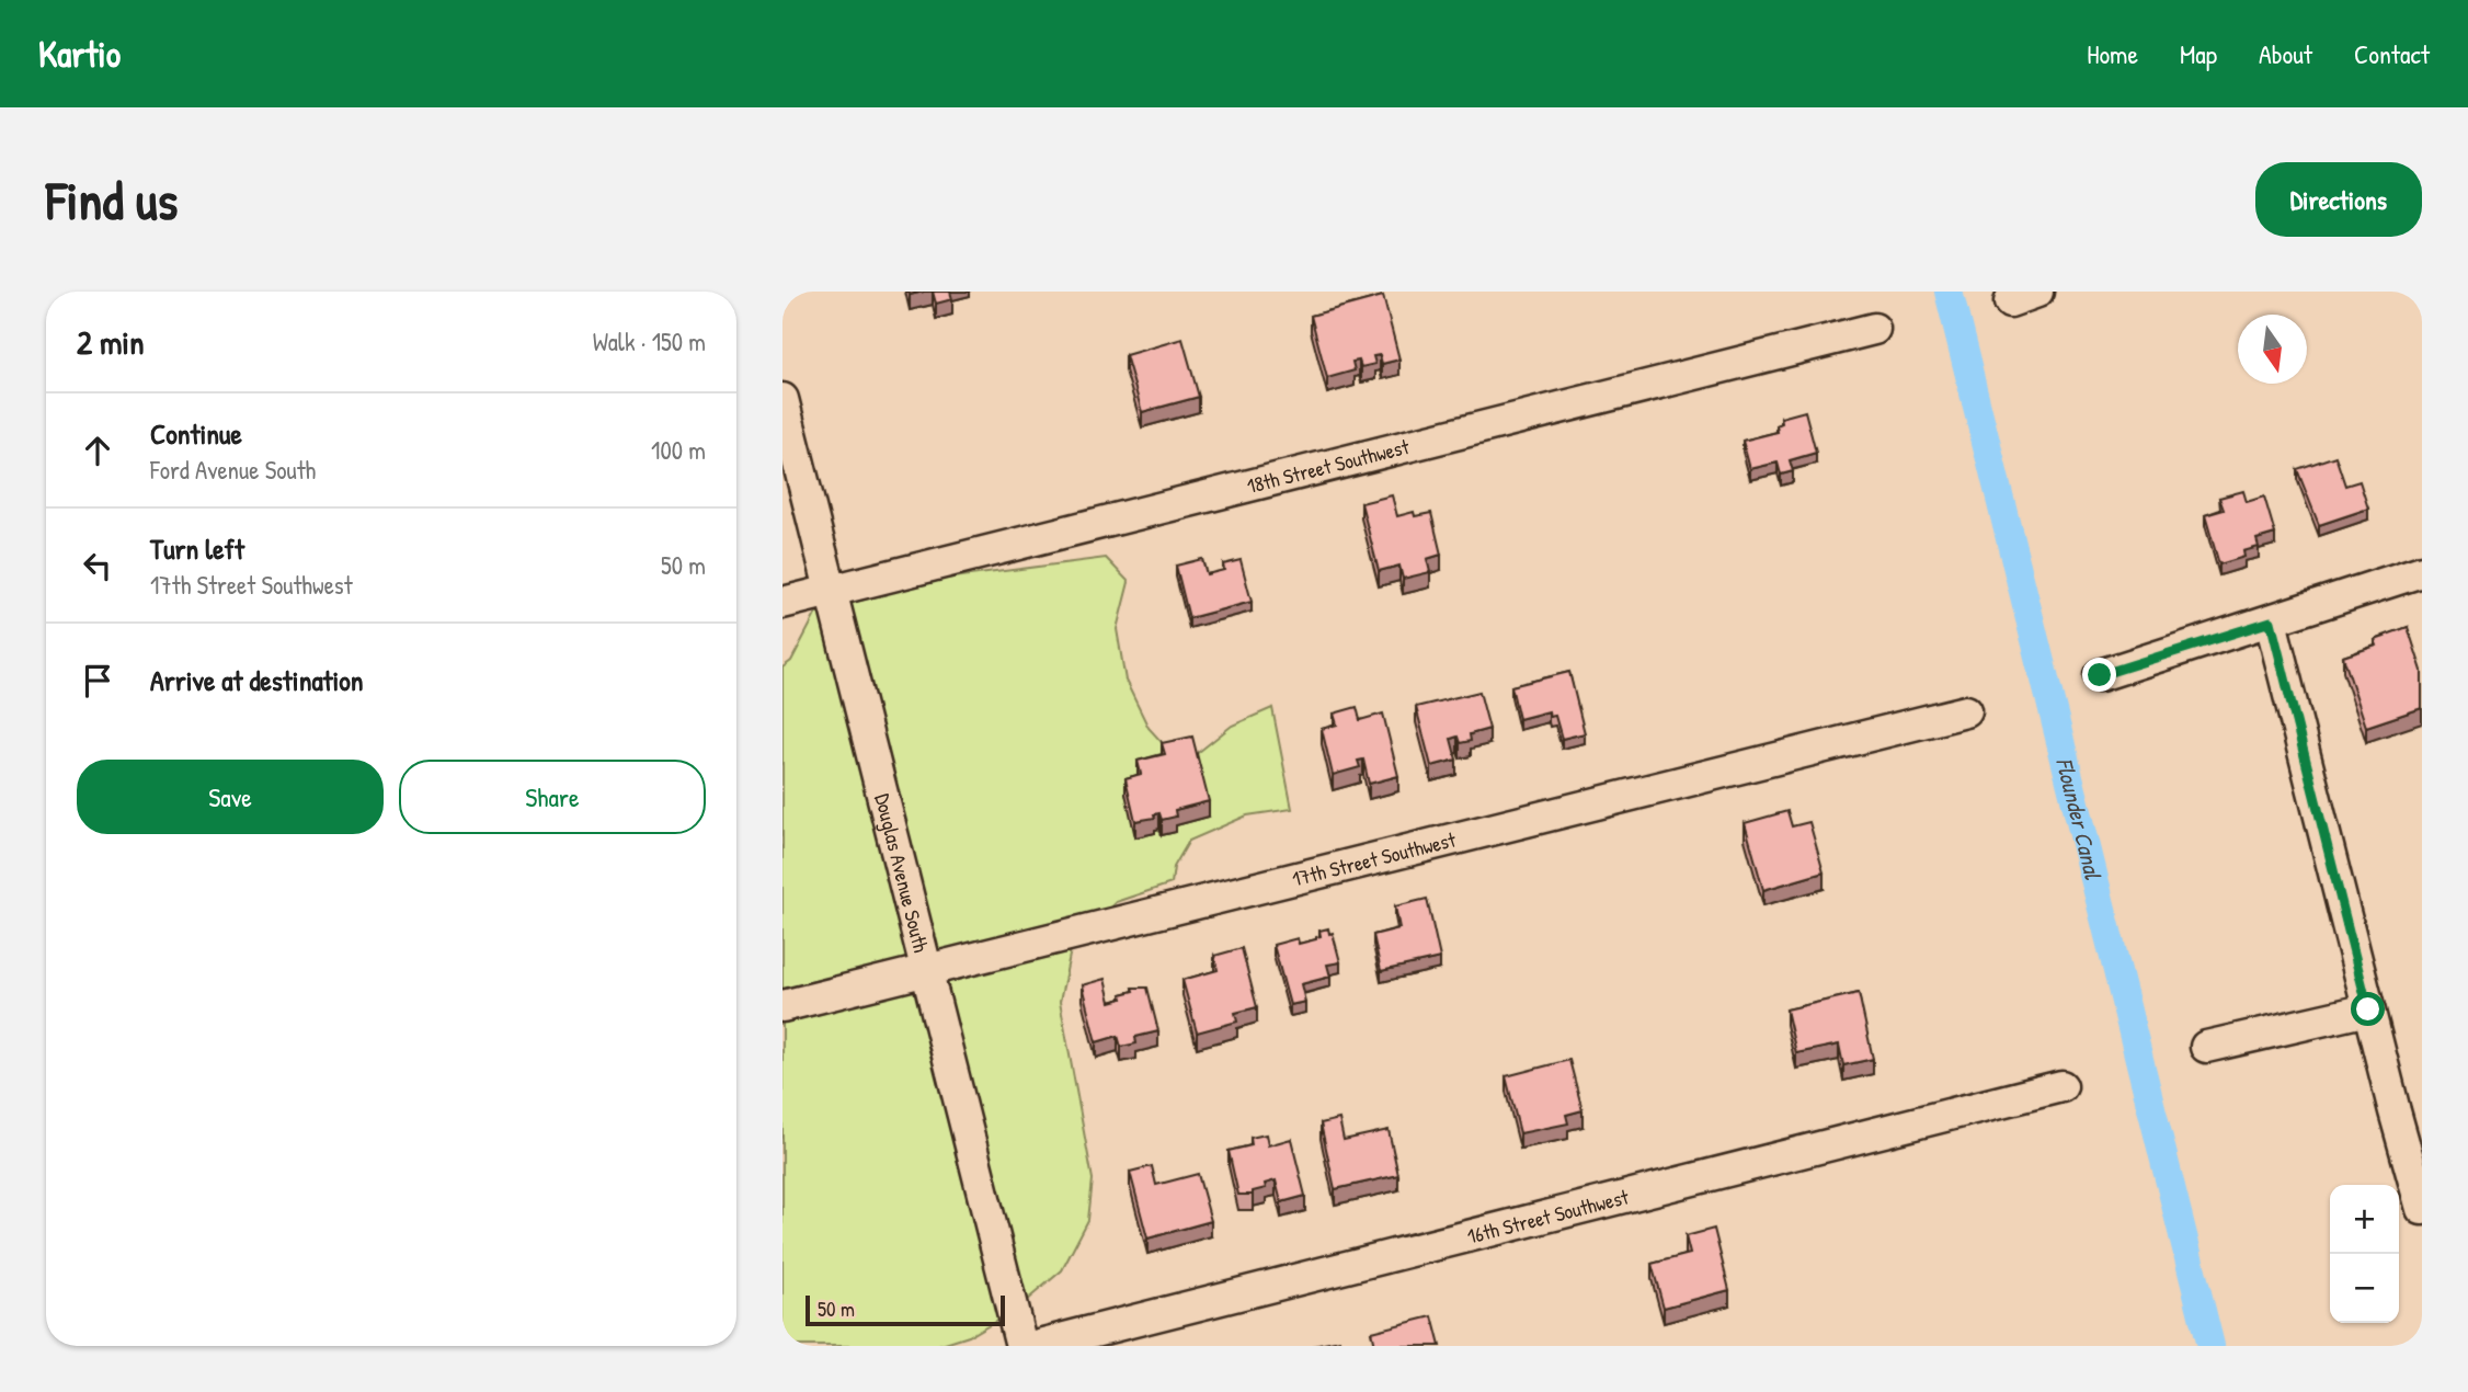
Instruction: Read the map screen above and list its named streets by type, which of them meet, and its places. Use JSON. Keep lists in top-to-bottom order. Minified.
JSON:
{"streets":{"street":["18th Street Southwest","17th Street Southwest","Douglas Avenue South","16th Street Southwest"]},"crossings":[["18th Street Southwest","Douglas Avenue South"],["17th Street Southwest","Douglas Avenue South"]],"water":["Flounder Canal"],"scale_bar":"50 m","north":"bottom","page":{"header":"Kartio","nav":["Home","Map","About","Contact"],"buttons":["Directions",["Save","Share"]],"title":"Find us","heading":["2 min","Walk · 150 m"],"list":[["Continue","Ford Avenue South","100 m"],["Turn left","17th Street Southwest","50 m"],"Arrive at destination"],"map_buttons":["+","−"],"scale":"50 m"}}
